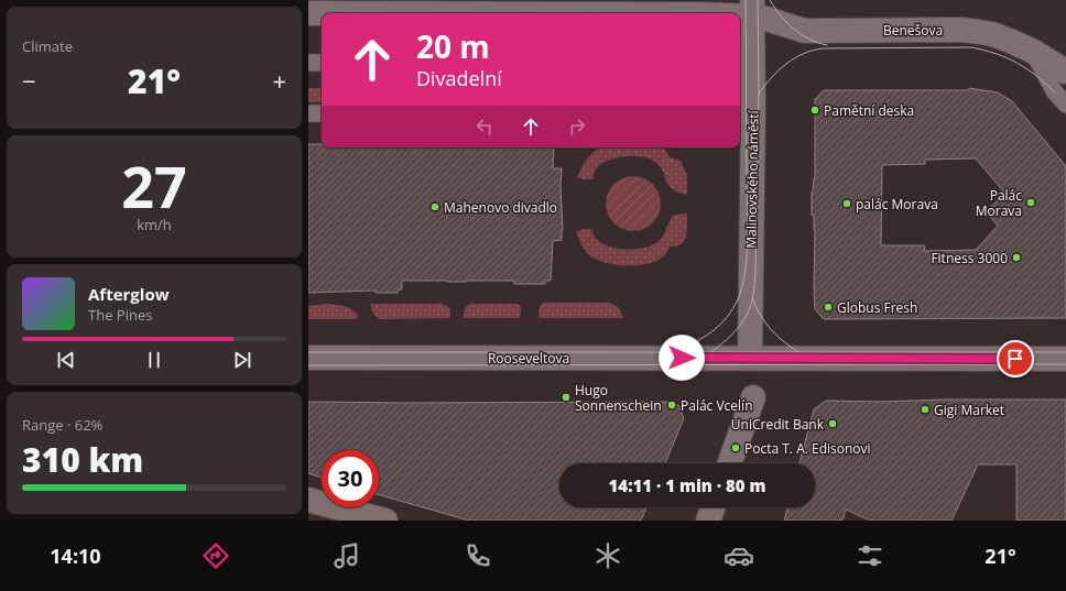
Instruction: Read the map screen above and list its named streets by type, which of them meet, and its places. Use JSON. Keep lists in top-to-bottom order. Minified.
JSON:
{"streets":{"street":["Benešova","Malinovského náměstí","Rooseveltova"]},"crossings":[["Benešova","Malinovského náměstí"],["Malinovského náměstí","Rooseveltova"]],"places":["Pamětní deska","Palác Morava","palác Morava","Mahenovo divadlo","Fitness 3000","Globus Fresh","Hugo Sonnenschein","Palác Vcelín","Gigi Market","UniCredit Bank","Pocta T. A. Edisonovi"],"page":{"tile":["Climate",["27","km/h"],["Range · 62%","310 km"]],"turn":["20 m","Divadelní"],"heat":["−","21°","+"],"song":["Afterglow","The Pines"],"limit":"30","trip":"14:11 · 1 min · 80 m","tabs":["14:10","21°"]}}
